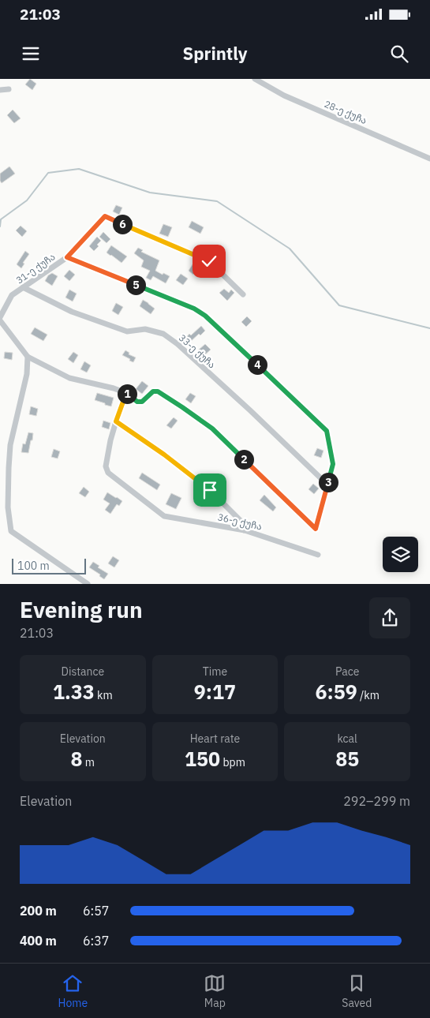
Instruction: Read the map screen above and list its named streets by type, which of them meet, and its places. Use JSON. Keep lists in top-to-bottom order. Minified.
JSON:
{"streets":{"street":["28-ე ქუჩა","31-ე ქუჩა","33-ე ქუჩა","36-ე ქუჩა"]},"crossings":[["31-ე ქუჩა","33-ე ქუჩა"]],"scale_bar":"100 m","page":{"status":"21:03","header":"Sprintly","pins":["6","5","4","1","2","3"],"scale":"100 m","heading":["Evening run","21:03"],"stats":[["Distance","1.33 km"],["Time","9:17"],["Pace","6:59 /km"],["Elevation","8 m"],["Heart rate","150 bpm"],["kcal","85"]],"chart":["Elevation","292–299 m"],"list":[{"name":"200 m","note":"6:57"},{"name":"400 m","note":"6:37"}],"tabs":["Home","Map","Saved"]}}
